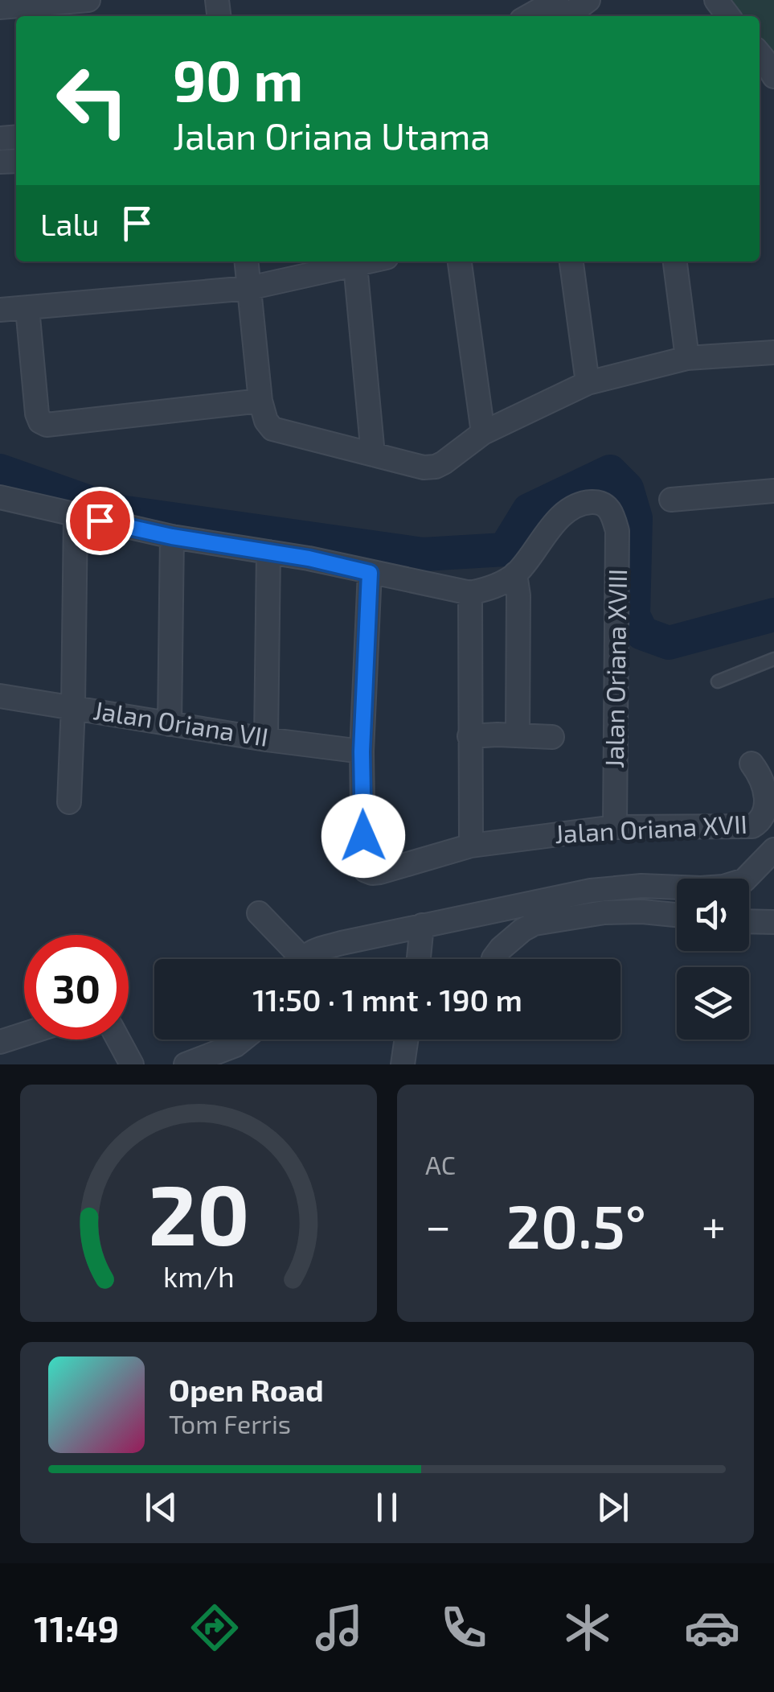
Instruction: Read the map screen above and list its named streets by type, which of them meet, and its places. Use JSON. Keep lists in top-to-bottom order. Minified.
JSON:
{"streets":{"street":["Jalan Oriana XVIII","Jalan Oriana VII","Jalan Oriana XVII"]},"crossings":[["Jalan Oriana XVIII","Jalan Oriana XVII"],["Jalan Oriana VII","Jalan Oriana XVII"]],"page":{"turn":["90 m","Jalan Oriana Utama"],"then":"Lalu","limit":"30","trip":"11:50 · 1 mnt · 190 m","tile":"AC","heat":["−","20.5°","+"],"song":["Open Road","Tom Ferris"],"tabs":"11:49","gauge":["20","km/h"]}}
